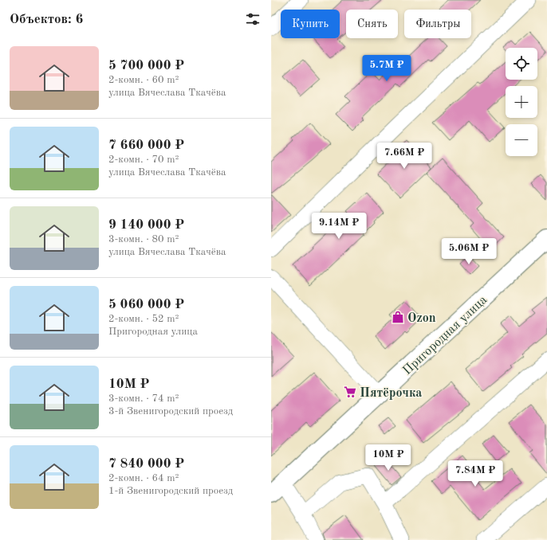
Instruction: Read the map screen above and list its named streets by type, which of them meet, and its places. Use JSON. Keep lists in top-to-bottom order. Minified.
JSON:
{"streets":{"street":["Пригородная улица"]},"places":{"shop":["Ozon"],"supermarket":["Пятёрочка"]},"page":{"heading":"Объектов: 6","chip":["Купить","Снять","Фильтры"],"list":[{"name":"5 700 000 ₽","note":"2-комн. · 60 m² · улица Вячеслава Ткачёва"},{"name":"7 660 000 ₽","note":"2-комн. · 70 m² · улица Вячеслава Ткачёва"},{"name":"9 140 000 ₽","note":"3-комн. · 80 m² · улица Вячеслава Ткачёва"},{"name":"5 060 000 ₽","note":"2-комн. · 52 m² · Пригородная улица"},{"name":"10M ₽","note":"3-комн. · 74 m² · 3-й Звенигородский проезд"},{"name":"7 840 000 ₽","note":"2-комн. · 64 m² · 1-й Звенигородский проезд"}],"map_buttons":["+","−"],"price":["5.7M ₽","7.66M ₽","9.14M ₽","5.06M ₽","10M ₽","7.84M ₽"]}}
